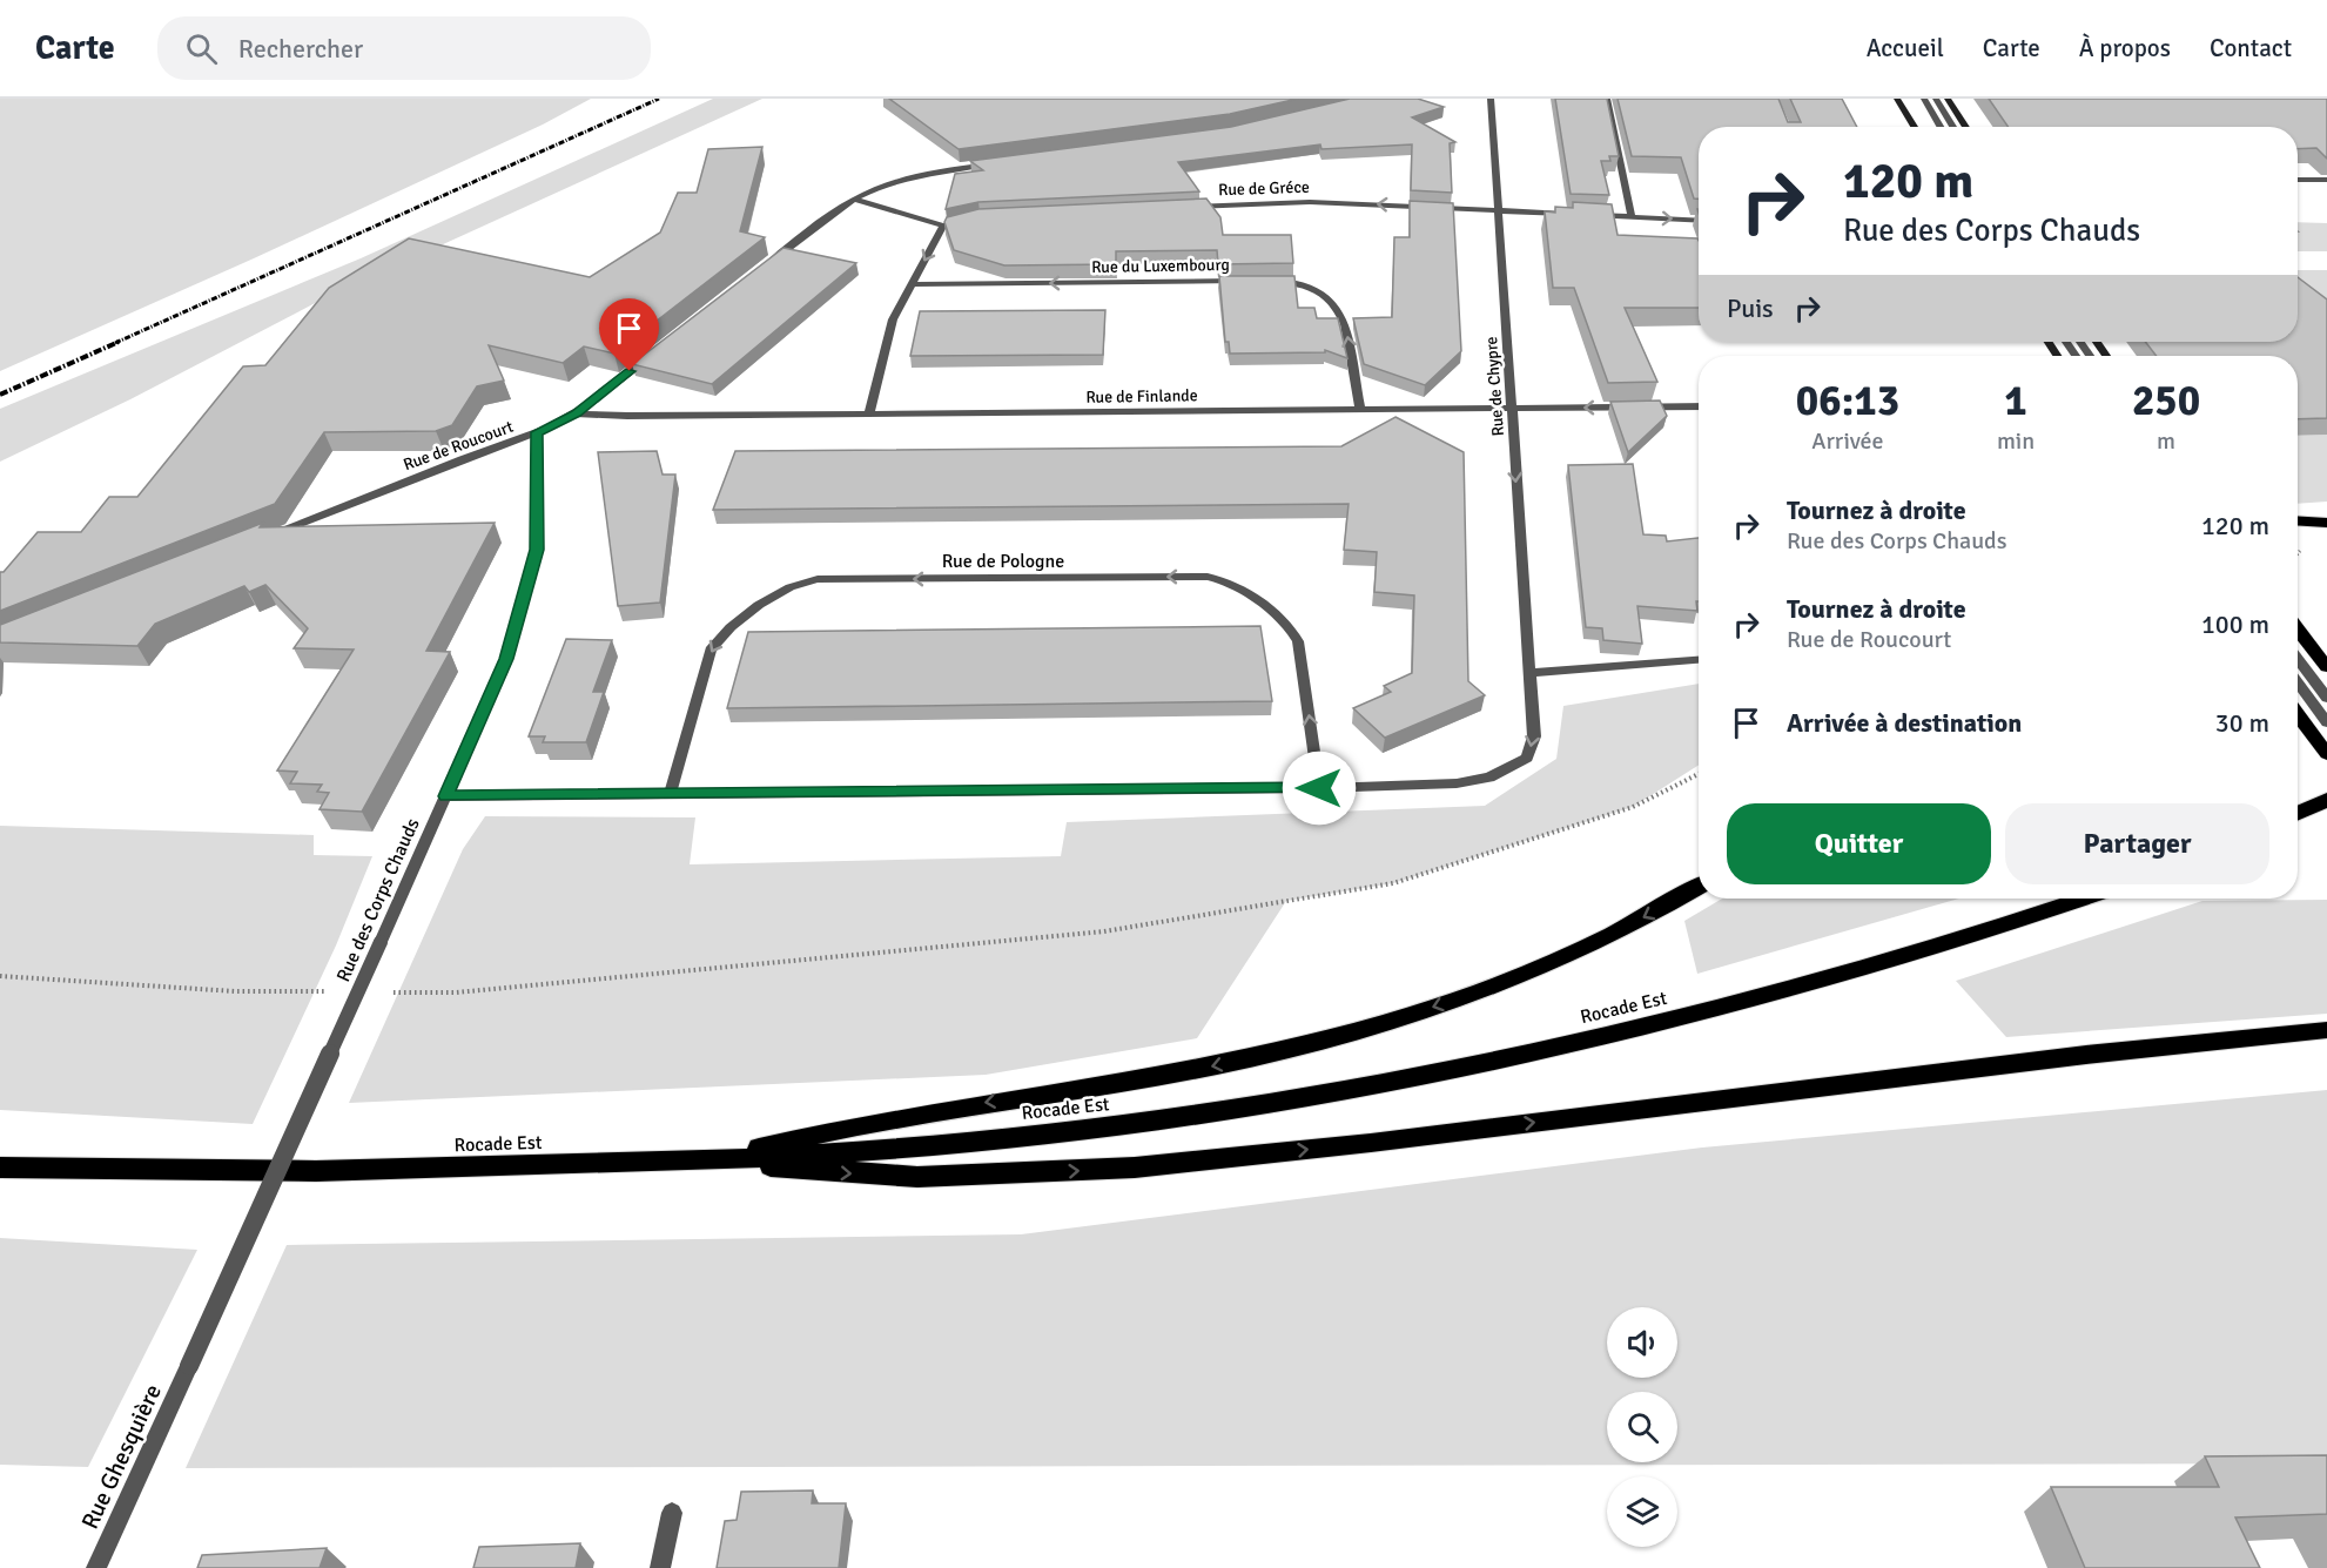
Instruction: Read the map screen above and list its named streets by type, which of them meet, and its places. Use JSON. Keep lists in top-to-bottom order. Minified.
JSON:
{"streets":{"highway":["Rocade Est"],"street":["Rue de Gréce","Rue du Luxembourg","Rue de Chypre","Rue de Finlande","Rue de Roucourt","Rue de Pologne","Rue des Corps Chauds","Rue Ghesquière"]},"crossings":[["Rue de Gréce","Rue de Chypre"],["Rue de Chypre","Rue de Finlande"],["Rue de Chypre","Rue de Pologne"],["Rue de Chypre","Rue des Corps Chauds"],["Rue de Finlande","Rue de Roucourt"],["Rue de Roucourt","Rue des Corps Chauds"],["Rue des Corps Chauds","Rue Ghesquière"]],"page":{"header":"Carte","search":"Rechercher","nav":["Accueil","Carte","À propos","Contact"],"turn":["120 m","Rue des Corps Chauds"],"then":"Puis","eta":["06:13","Arrivée","1","min","250","m"],"list":[{"name":"Tournez à droite","note":"Rue des Corps Chauds","value":"120 m"},{"name":"Tournez à droite","note":"Rue de Roucourt","value":"100 m"},{"name":"Arrivée à destination","value":"30 m"}],"buttons":["Quitter","Partager"]}}
